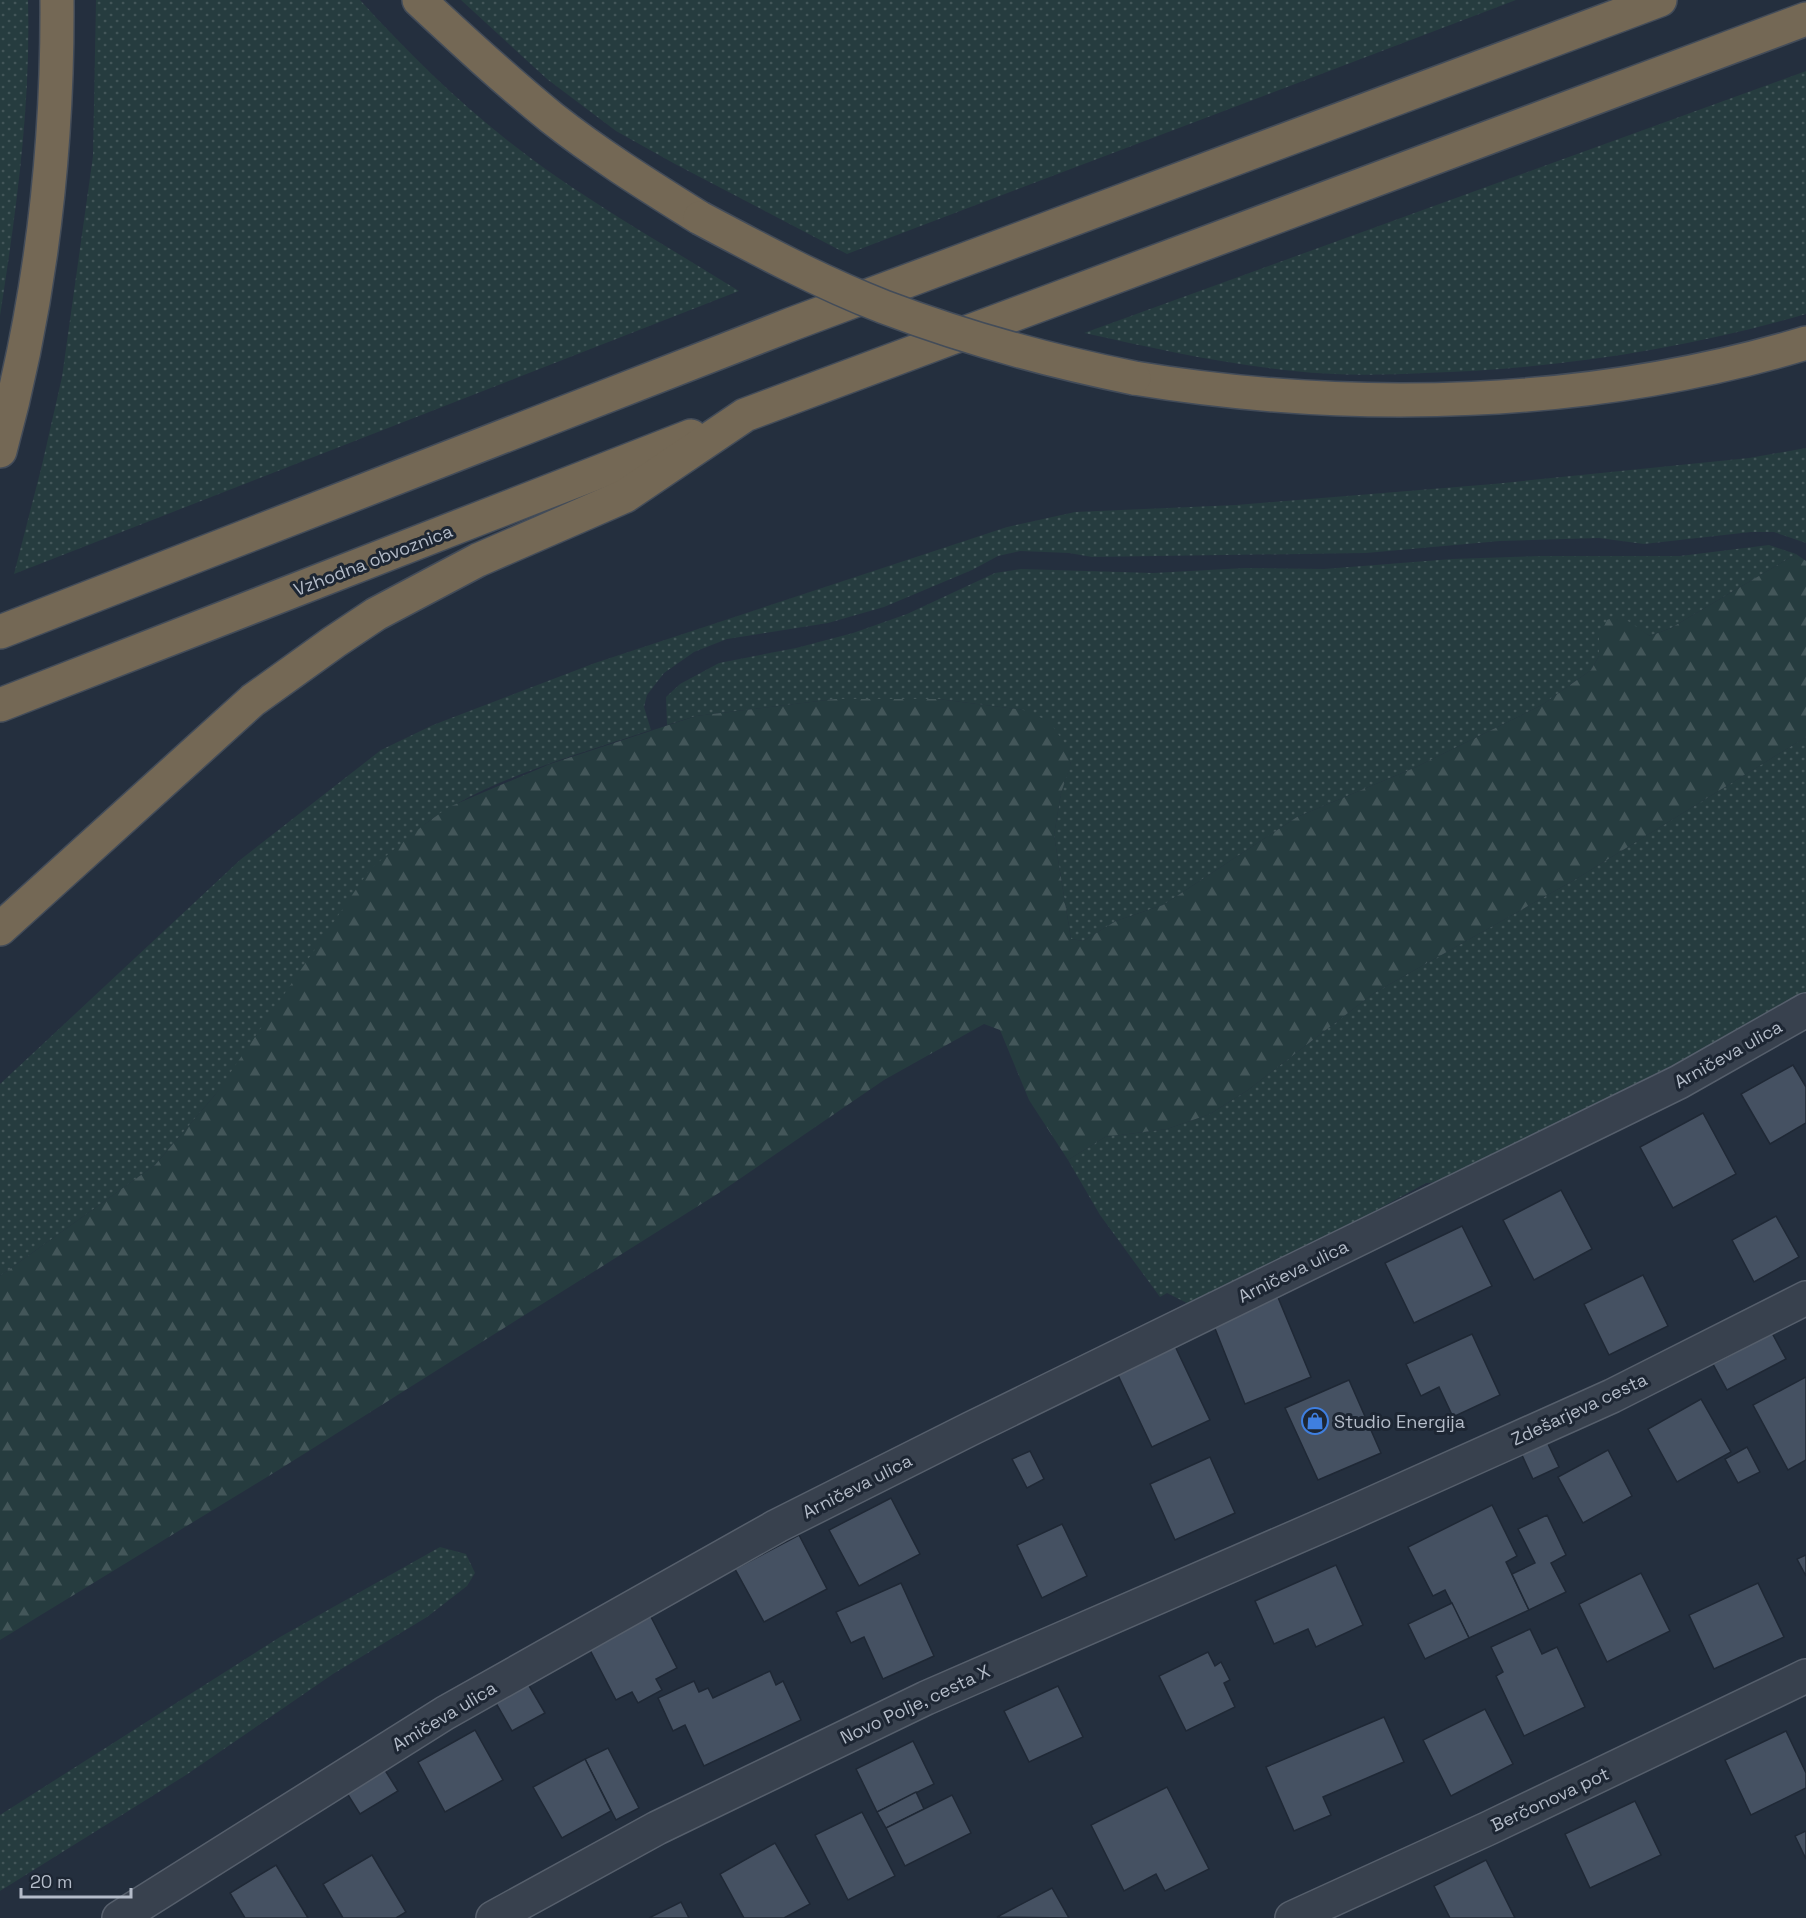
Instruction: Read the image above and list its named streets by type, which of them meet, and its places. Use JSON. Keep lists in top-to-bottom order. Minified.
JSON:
{"streets":{"highway":["Vzhodna obvoznica"],"street":["Arničeva ulica","Zdešarjeva cesta","Novo Polje, cesta X","Amičeva ulica","Berčonova pot"]},"crossings":[["Arničeva ulica","Amičeva ulica"],["Zdešarjeva cesta","Novo Polje, cesta X"]],"places":{"shop":["Studio Energija"]},"scale_bar":"20 m"}
